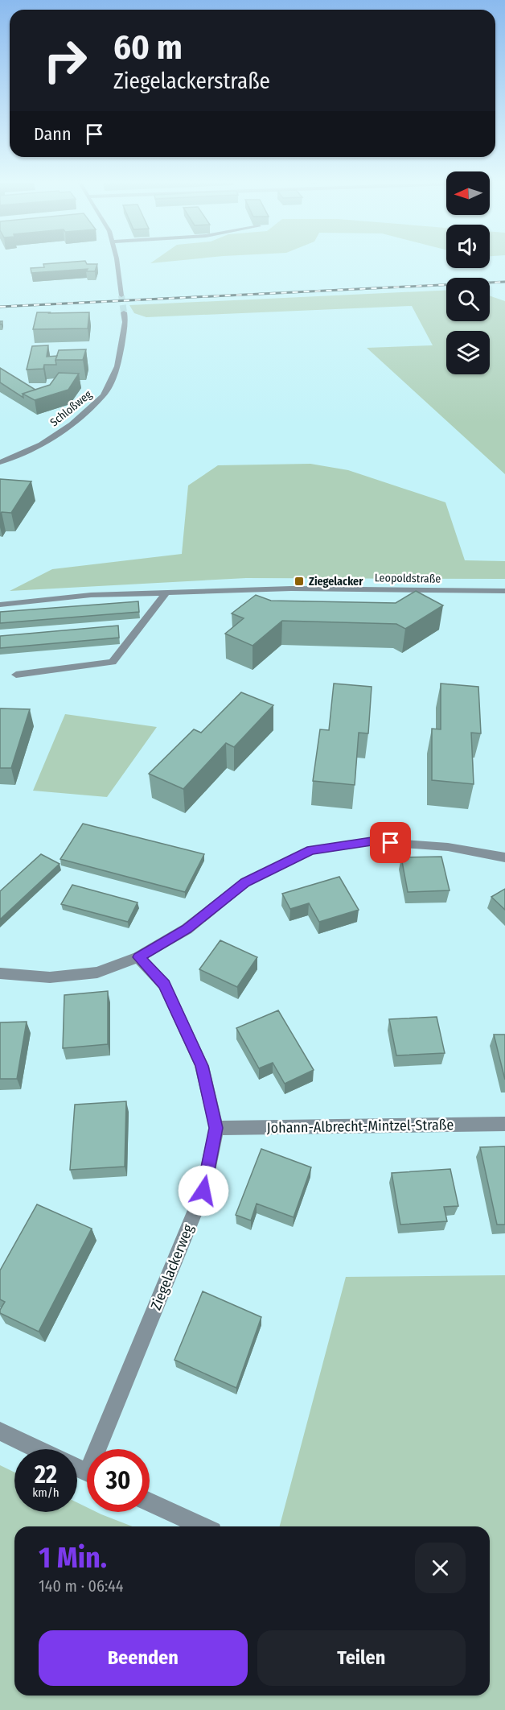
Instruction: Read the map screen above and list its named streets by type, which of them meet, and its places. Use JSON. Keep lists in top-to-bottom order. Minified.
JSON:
{"streets":{"street":["Schloßweg","Leopoldstraße","Johann-Albrecht-Mintzel-Straße","Ziegelackerweg"]},"crossings":[["Johann-Albrecht-Mintzel-Straße","Ziegelackerweg"]],"places":{"transit":["Ziegelacker"]},"north":"left","page":{"turn":["60 m","Ziegelackerstraße"],"then":"Dann","speed":"22 km/h","limit":"30","heading":["1 Min.","140 m · 06:44"],"buttons":["Beenden","Teilen"]}}
